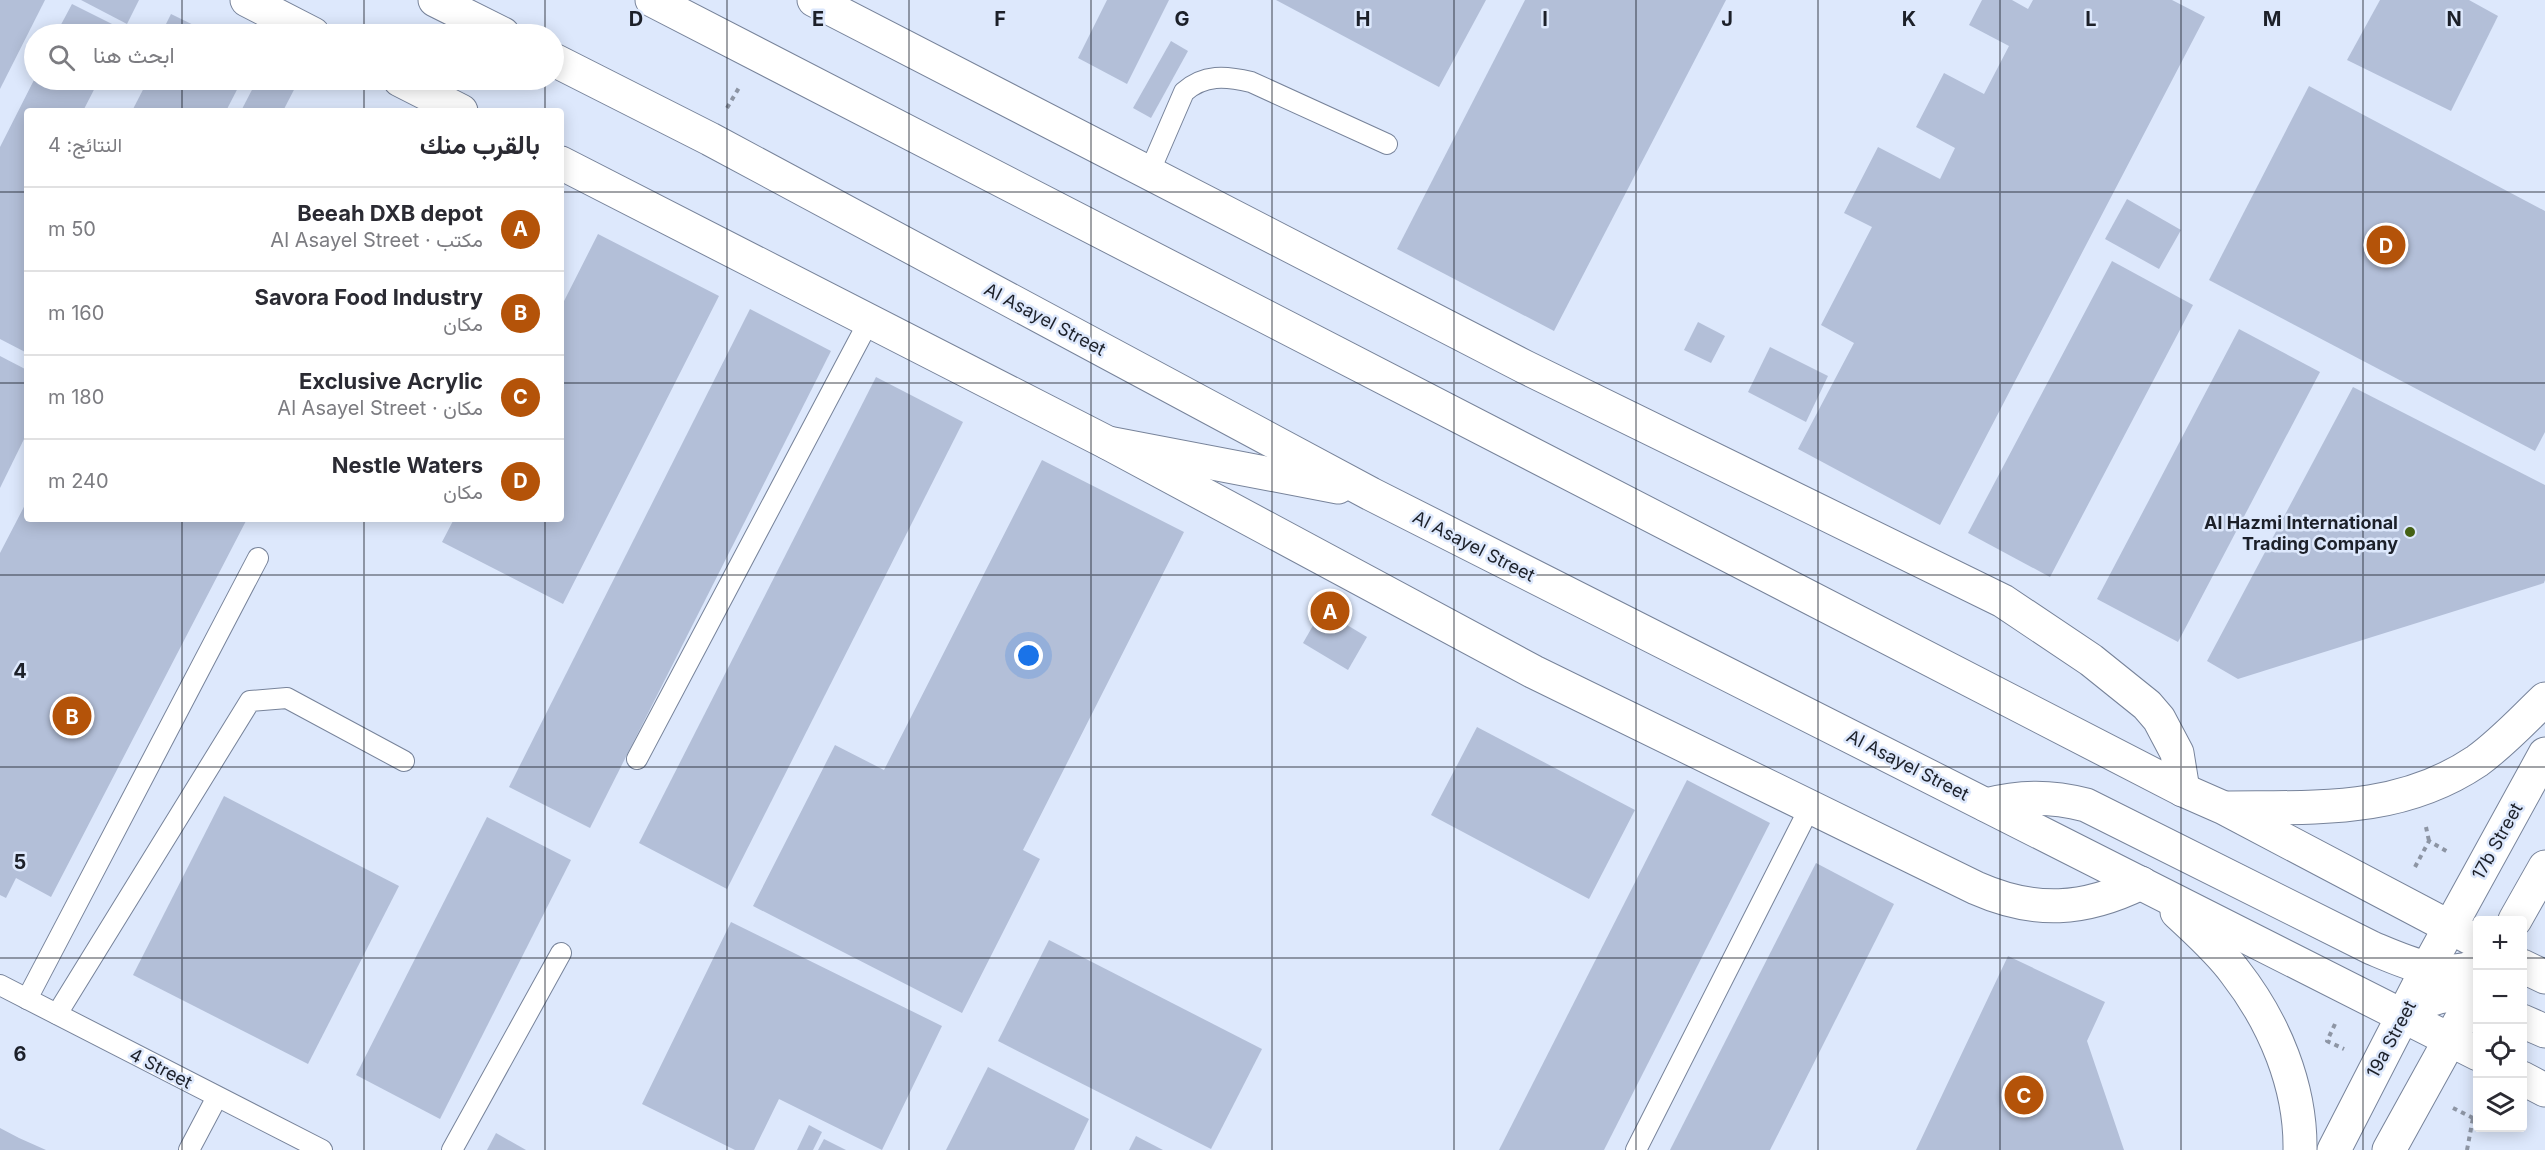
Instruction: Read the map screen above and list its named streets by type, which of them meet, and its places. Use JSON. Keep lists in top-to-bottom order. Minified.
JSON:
{"streets":{"main road":["Al Asayel Street","17b Street","19a Street"],"lane":["4 Street"]},"crossings":[["Al Asayel Street","19a Street"],["17b Street","19a Street"]],"places":["Al Hazmi International Trading Company"],"page":{"search":"ابحث هنا","heading":["بالقرب منك","النتائج: 4"],"list":[{"mark":"A","name":"Beeah DXB depot","note":"مكتب · Al Asayel Street","value":"50 m"},{"mark":"B","name":"Savora Food Industry","note":"مكان","value":"160 m"},{"mark":"C","name":"Exclusive Acrylic","note":"مكان · Al Asayel Street","value":"180 m"},{"mark":"D","name":"Nestle Waters","note":"مكان","value":"240 m"}],"pins":["D","A","B","C"],"map_buttons":["+","−"]},"grid":{"columns":["D","E","F","G","H","I","J","K","L","M","N"],"rows":["4","5","6"]}}
